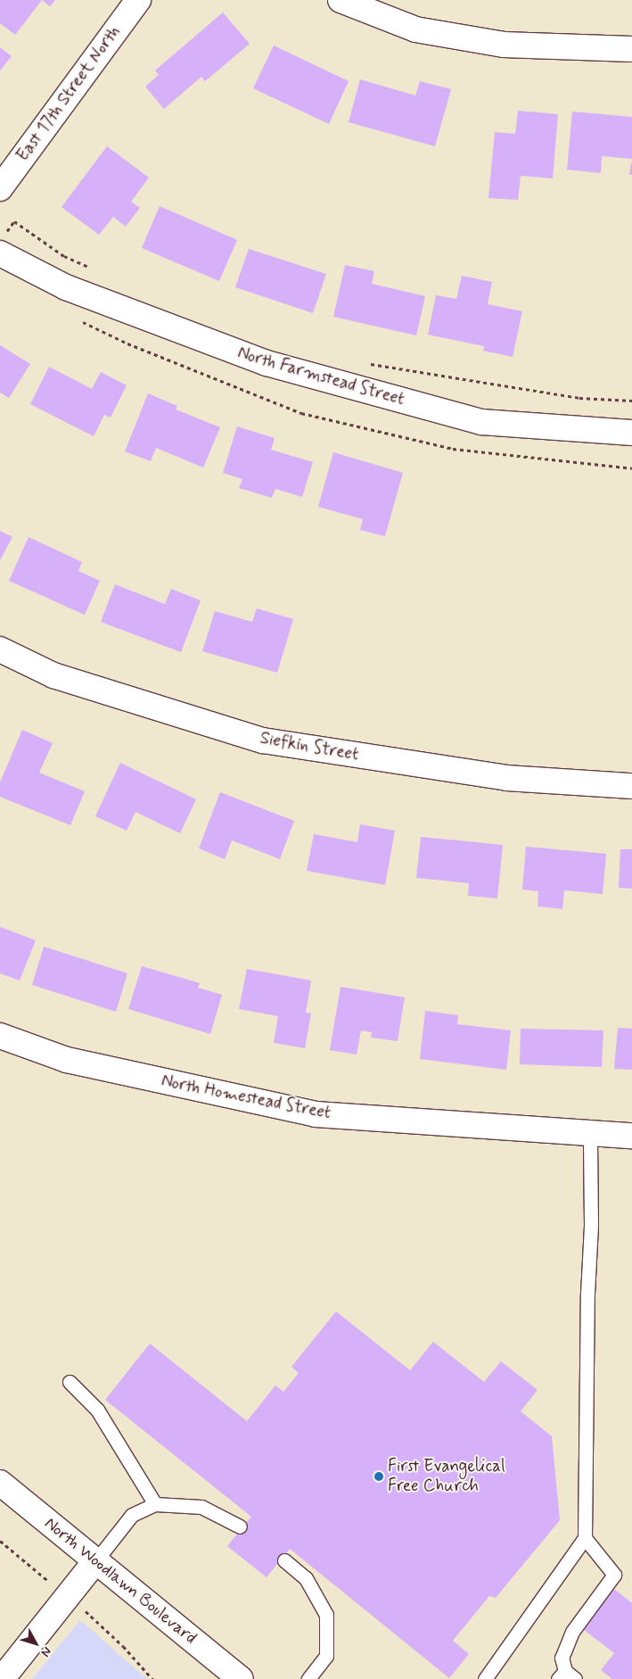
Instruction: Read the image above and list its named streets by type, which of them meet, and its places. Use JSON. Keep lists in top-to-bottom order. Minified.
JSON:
{"streets":{"street":["East 17th Street North","North Farmstead Street","Siefkin Street","North Homestead Street","North Woodlawn Boulevard"]},"places":["First Evangelical Free Church"],"north":"bottom right"}
